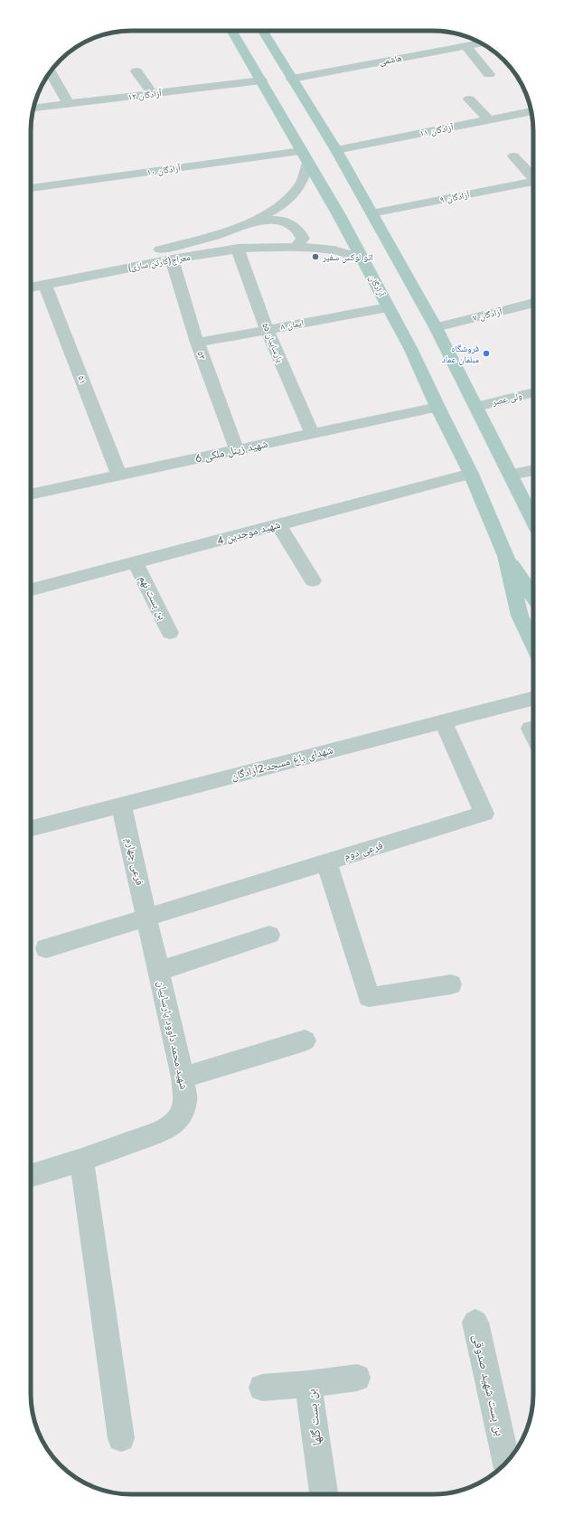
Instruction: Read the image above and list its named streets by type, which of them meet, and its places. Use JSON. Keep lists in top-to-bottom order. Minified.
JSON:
{"streets":{"main road":["آزادگان"],"street":["هاشمی","۱۲ آزادگان","۱۱ آزادگان","۱۰ آزادگان","۹ آزادگان","معراج(کارتن سازی)","۷ آزادگان","۸ ایمان","پارساییان ۵۵","۵۳","۵۱","ولی عصر","6 شهید زینل ملکی","4 شهید موحدین","بن بست نهم","شهدای‌ باغ مسجد-2آزادگان","فرعی دوم","فرعی چهارم","شهید محمد داوود پارساییان","بن بست شهید صدوقی","بن بست گلها"]},"crossings":[["هاشمی","آزادگان"],["۱۲ آزادگان","آزادگان"],["۱۱ آزادگان","آزادگان"],["۱۰ آزادگان","آزادگان"],["۹ آزادگان","آزادگان"],["معراج(کارتن سازی)","آزادگان"],["معراج(کارتن سازی)","پارساییان ۵۵"],["معراج(کارتن سازی)","۵۳"],["معراج(کارتن سازی)","۵۱"],["آزادگان","۷ آزادگان"],["آزادگان","۸ ایمان"],["آزادگان","ولی عصر"],["آزادگان","6 شهید زینل ملکی"],["آزادگان","4 شهید موحدین"],["۸ ایمان","پارساییان ۵۵"],["۸ ایمان","۵۳"],["پارساییان ۵۵","6 شهید زینل ملکی"],["۵۳","6 شهید زینل ملکی"],["۵۱","6 شهید زینل ملکی"],["4 شهید موحدین","بن بست نهم"],["شهدای‌ باغ مسجد-2آزادگان","فرعی دوم"],["شهدای‌ باغ مسجد-2آزادگان","فرعی چهارم"],["فرعی دوم","فرعی چهارم"],["فرعی دوم","شهید محمد داوود پارساییان"],["فرعی چهارم","شهید محمد داوود پارساییان"]],"places":["اتو لوکس سفیر","فروشگاه مبلمان عماد"]}
